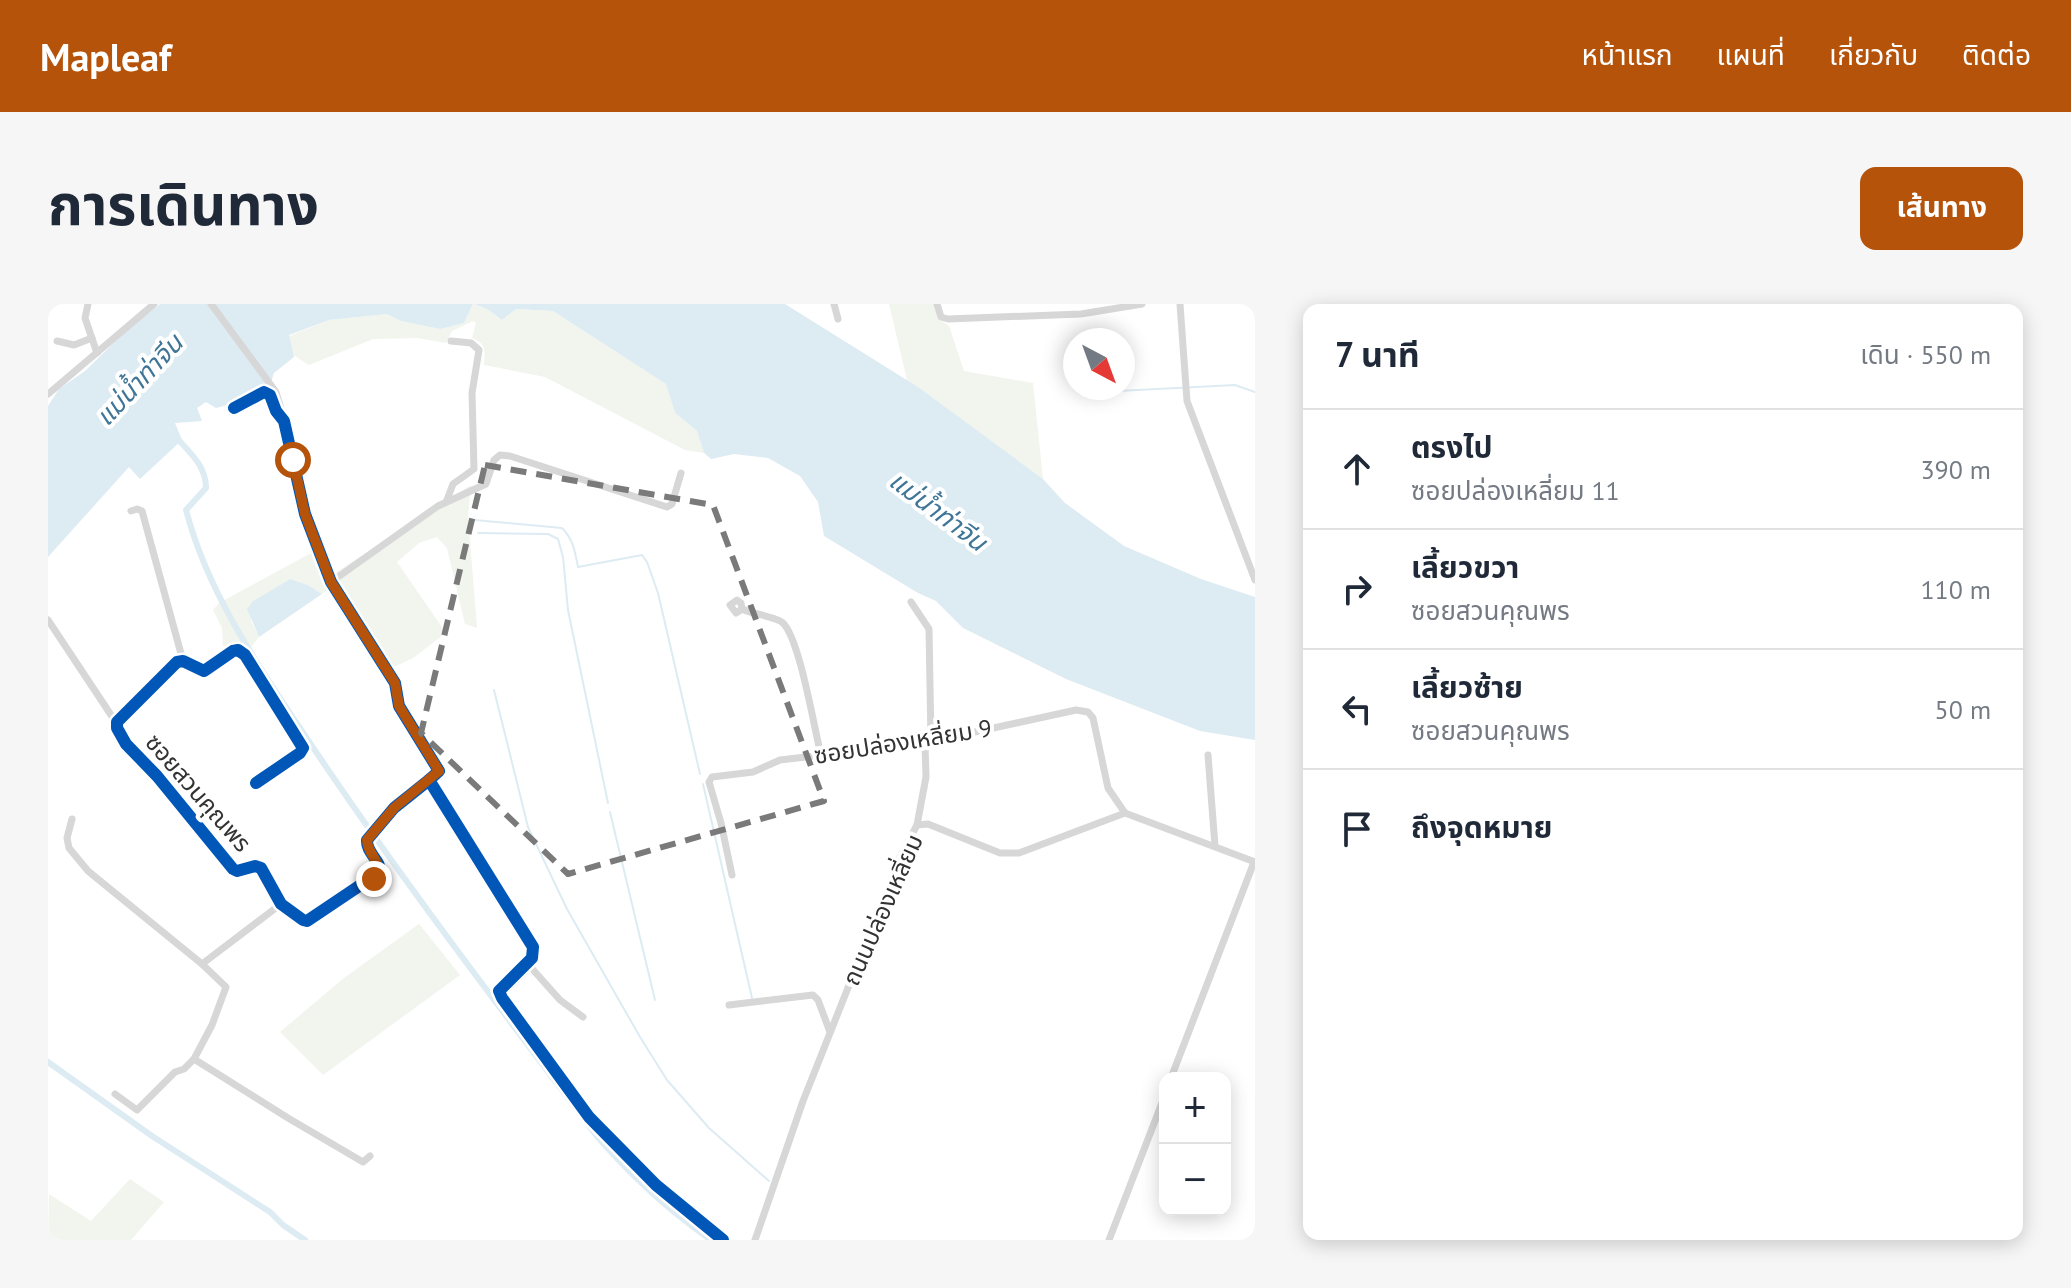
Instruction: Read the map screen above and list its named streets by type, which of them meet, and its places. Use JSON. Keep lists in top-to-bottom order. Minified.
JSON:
{"streets":{"street":["ซอยปล่องเหลี่ยม 9","ซอยสวนคุณพร","ถนนปล่องเหลี่ยม"]},"crossings":[["ซอยปล่องเหลี่ยม 9","ถนนปล่องเหลี่ยม"]],"water":["แม่น้ำท่าจีน"],"north":"bottom right","page":{"header":"Mapleaf","nav":["หน้าแรก","แผนที่","เกี่ยวกับ","ติดต่อ"],"title":"การเดินทาง","buttons":"เส้นทาง","heading":["7 นาที","เดิน · 550 m"],"list":[["ตรงไป","ซอยปล่องเหลี่ยม 11","390 m"],["เลี้ยวขวา","ซอยสวนคุณพร","110 m"],["เลี้ยวซ้าย","ซอยสวนคุณพร","50 m"],"ถึงจุดหมาย"],"map_buttons":["+","−"]}}
